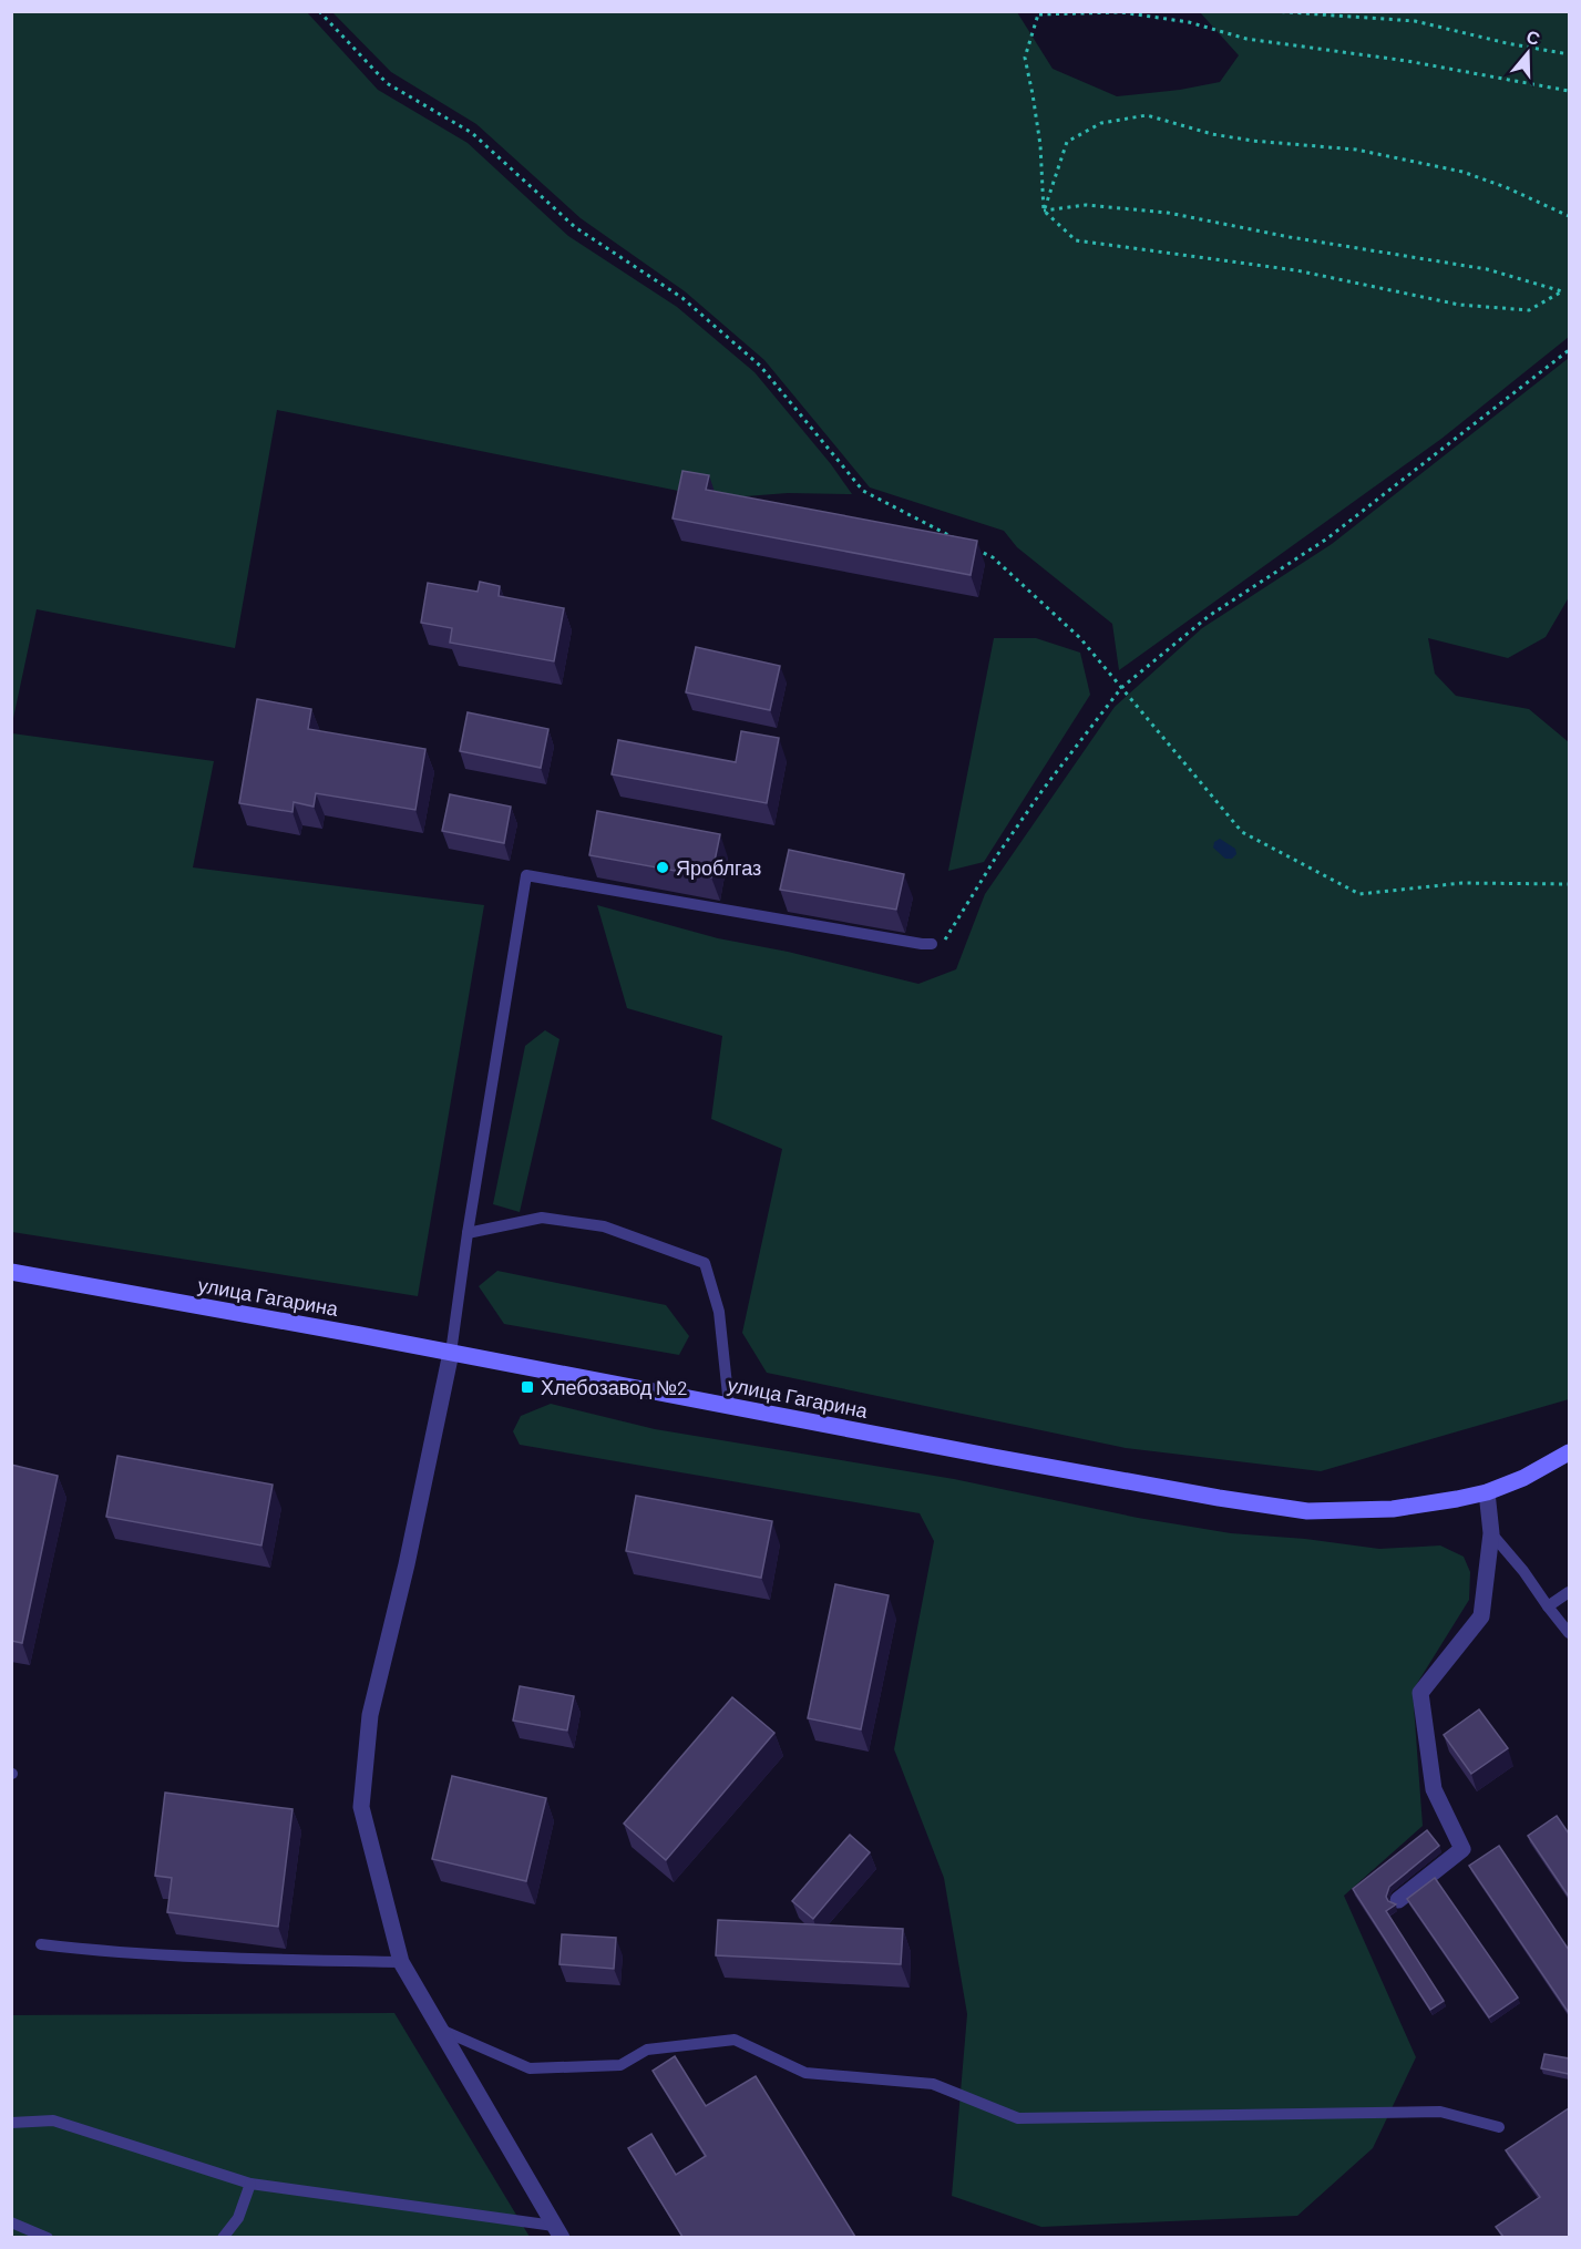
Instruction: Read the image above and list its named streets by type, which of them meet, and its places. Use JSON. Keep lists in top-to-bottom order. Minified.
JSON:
{"streets":{"main road":["улица Гагарина"]},"places":{"other":["Яроблгаз"],"transit":["Хлебозавод №2"]},"north":"top"}
